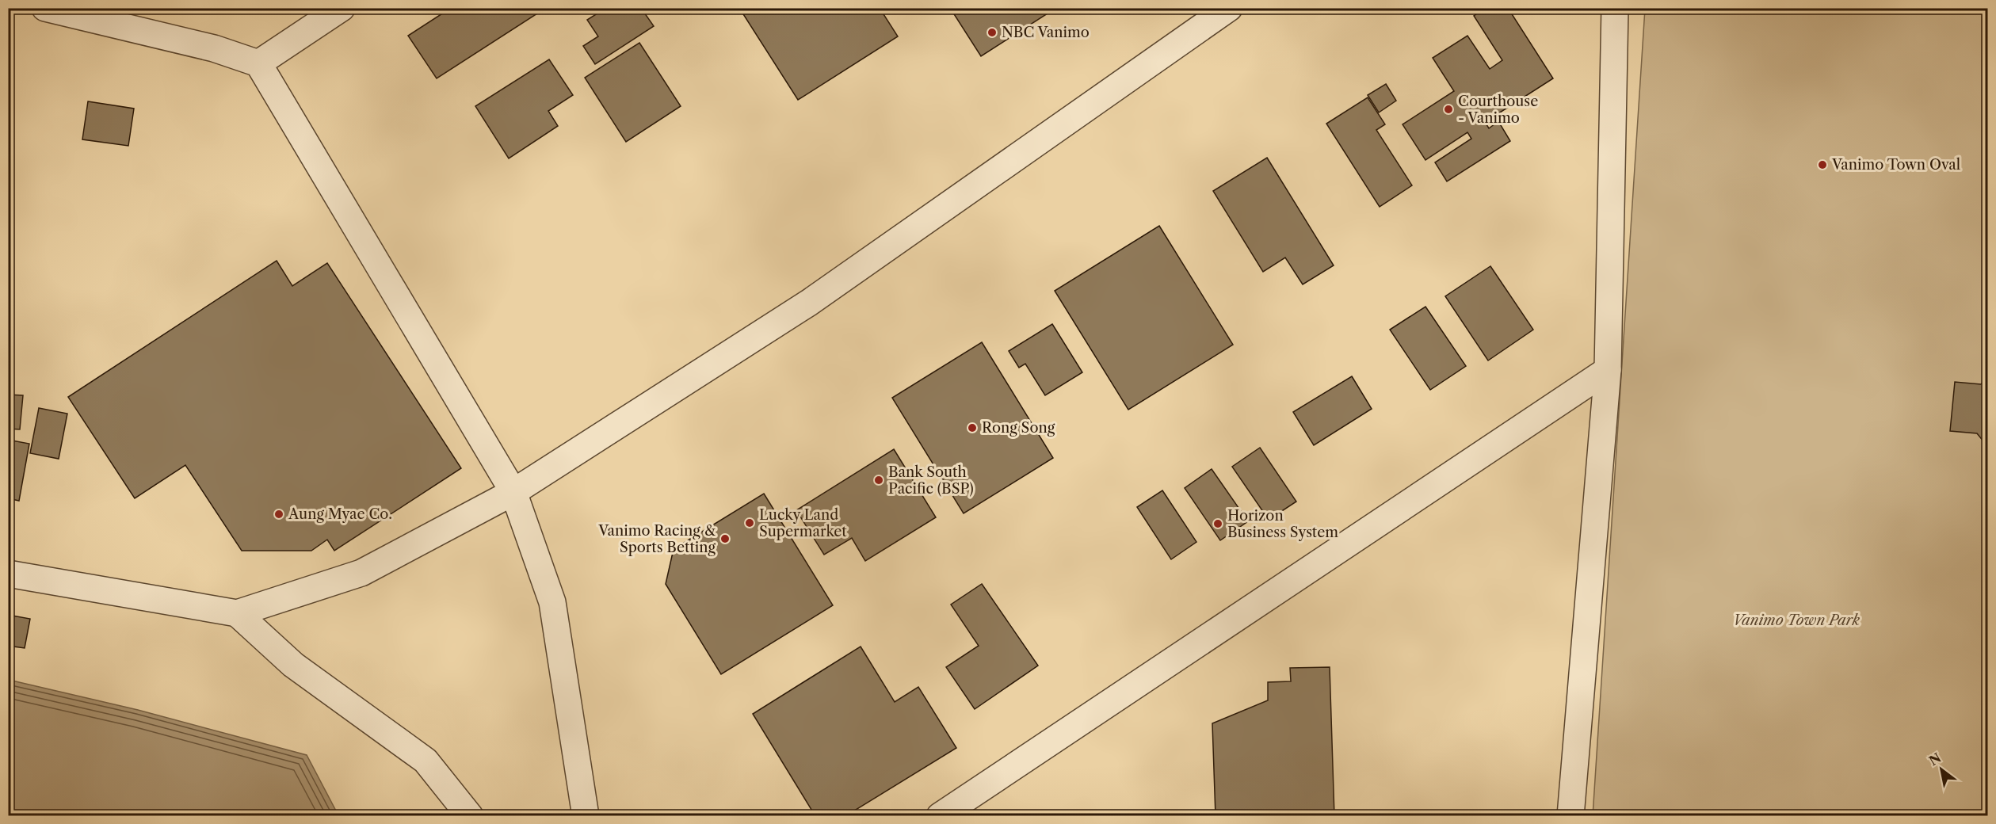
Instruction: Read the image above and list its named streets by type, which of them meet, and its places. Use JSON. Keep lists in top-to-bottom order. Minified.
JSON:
{"parks":["Vanimo Town Park"],"places":["NBC Vanimo","Courthouse - Vanimo","Vanimo Town Oval","Rong Song","Bank South Pacific (BSP)","Aung Myae Co.","Lucky Land Supermarket","Horizon Business System","Vanimo Racing & Sports Betting"],"north":"top left"}
